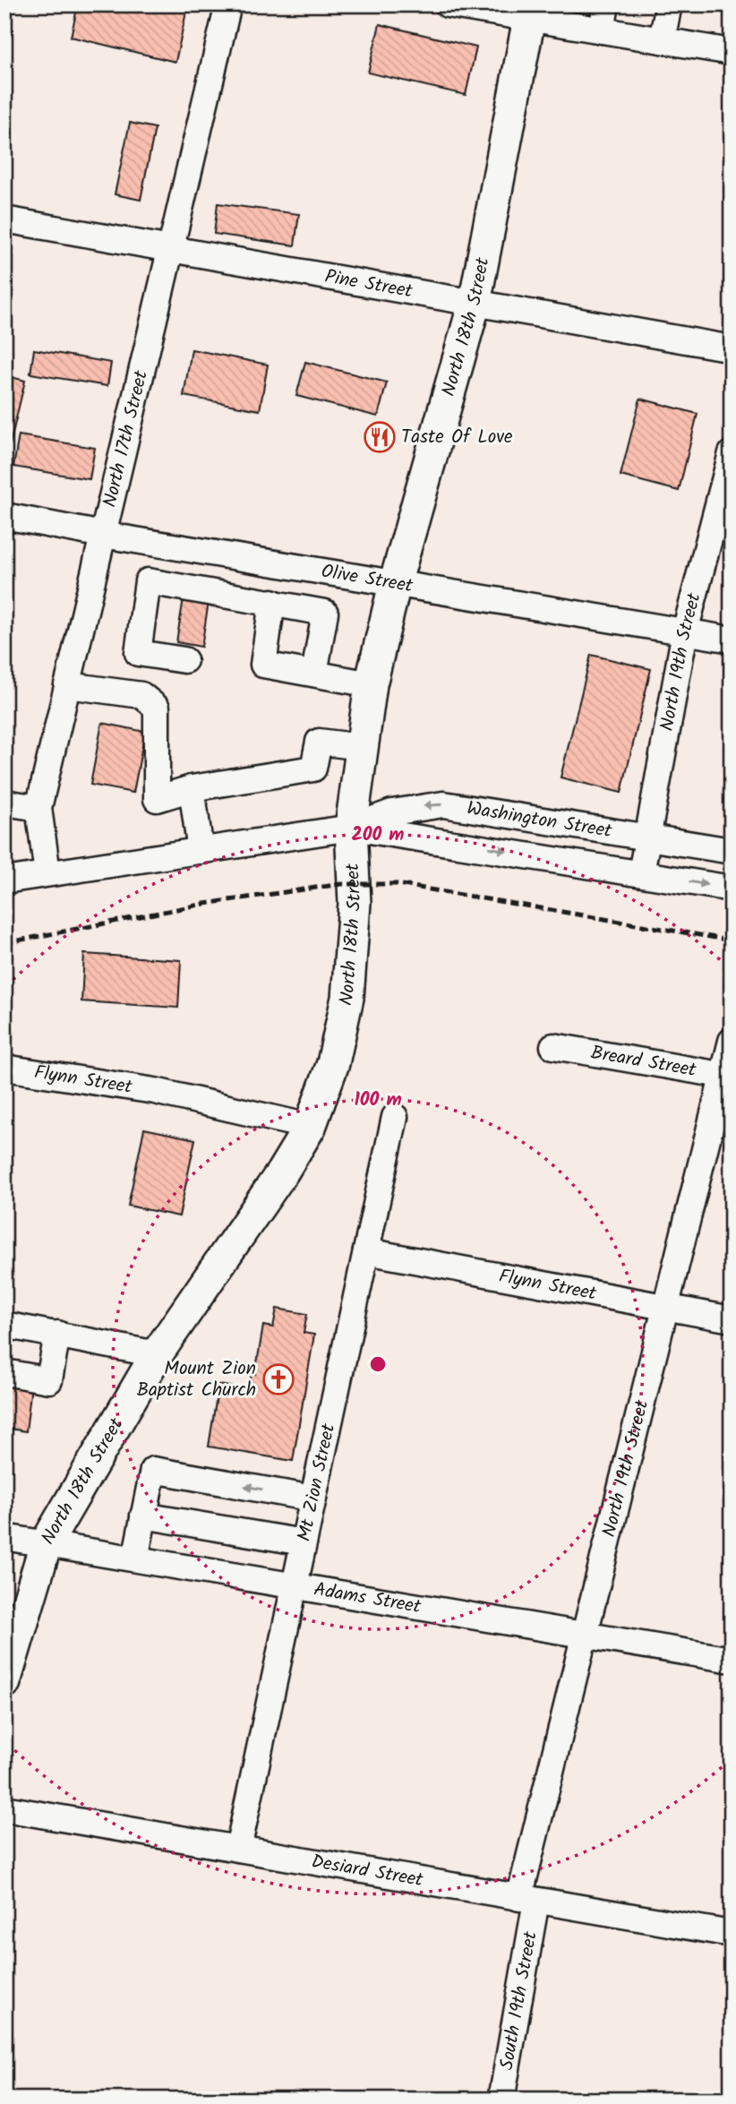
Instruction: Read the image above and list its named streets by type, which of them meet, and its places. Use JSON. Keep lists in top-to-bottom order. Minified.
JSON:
{"streets":{"main road":["North 18th Street"],"street":["Pine Street","North 17th Street","Olive Street","North 19th Street","Washington Street","Breard Street","Flynn Street","Mt Zion Street","Adams Street","Desiard Street","South 19th Street"]},"crossings":[["Pine Street","North 18th Street"],["Pine Street","North 17th Street"],["North 18th Street","Olive Street"],["North 18th Street","Washington Street"],["North 18th Street","Flynn Street"],["North 18th Street","Adams Street"],["North 17th Street","Olive Street"],["North 17th Street","Washington Street"],["Olive Street","North 19th Street"],["North 19th Street","Washington Street"],["North 19th Street","Breard Street"],["North 19th Street","Flynn Street"],["North 19th Street","Adams Street"],["North 19th Street","Desiard Street"],["North 19th Street","South 19th Street"],["Flynn Street","Mt Zion Street"],["Mt Zion Street","Adams Street"],["Mt Zion Street","Desiard Street"],["Desiard Street","South 19th Street"]],"places":{"restaurant":["Taste Of Love"],"church":["Mount Zion Baptist Church"]},"rings":["200 m","100 m"]}
